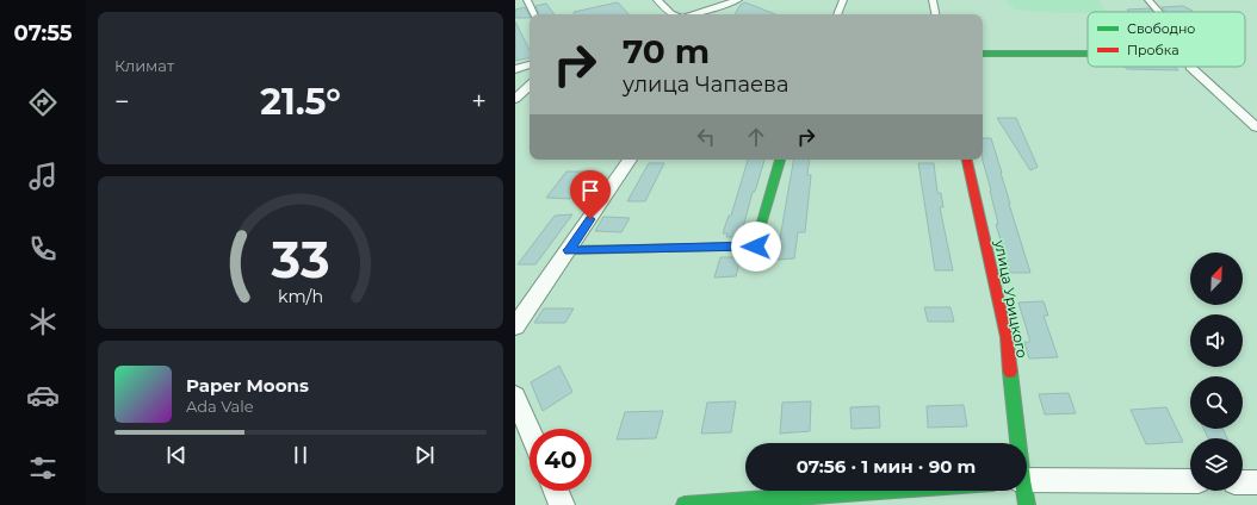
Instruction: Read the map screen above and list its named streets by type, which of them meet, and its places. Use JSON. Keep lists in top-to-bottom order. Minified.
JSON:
{"streets":{"street":["улица Урицкого"]},"legend":["Свободно","Пробка"],"north":"top right","page":{"tabs":"07:55","tile":"Климат","turn":["70 m","улица Чапаева"],"heat":["−","21.5°","+"],"song":["Paper Moons","Ada Vale"],"limit":"40","trip":"07:56 · 1 мин · 90 m","gauge":["33","km/h"]}}
